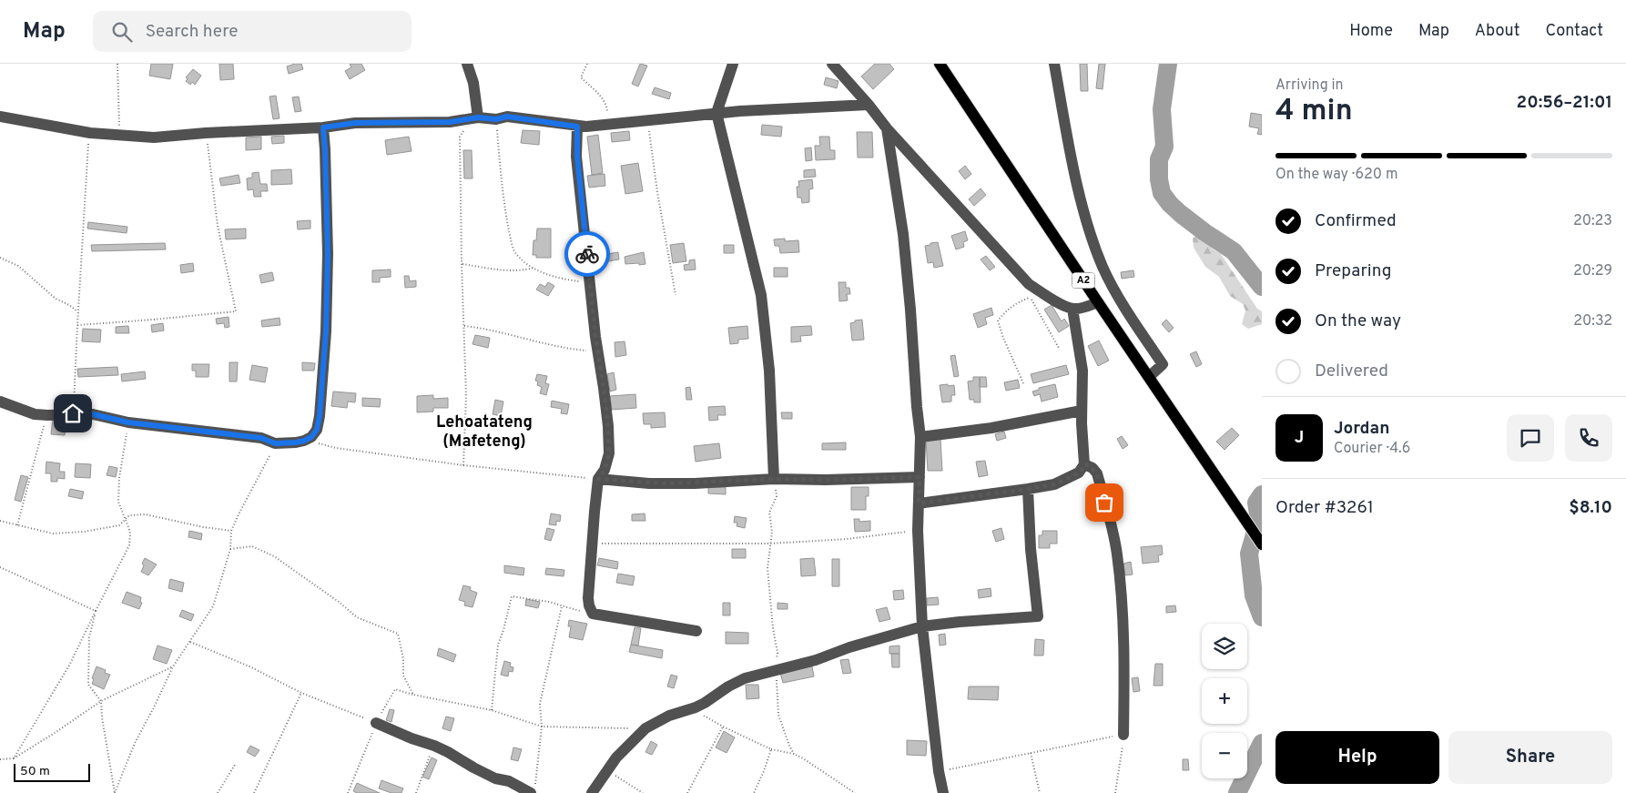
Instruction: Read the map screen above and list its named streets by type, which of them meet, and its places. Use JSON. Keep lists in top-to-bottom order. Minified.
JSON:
{"streets":{"main road":["A2"]},"districts":["Lehoatateng (Mafeteng)"],"scale_bar":"50 m","page":{"header":"Map","search":"Search here","nav":["Home","Map","About","Contact"],"heading":["4 min","Arriving in","20:56–21:01"],"panel":["Jordan","Courier · 4.6","Order #3261","$8.10"],"bar":"On the way · 620 m","list":[["Confirmed","20:23"],["Preparing","20:29"],["On the way","20:32"],"Delivered"],"round":"J","map_buttons":["+","−"],"buttons":["Help","Share"],"scale":"50 m"}}
